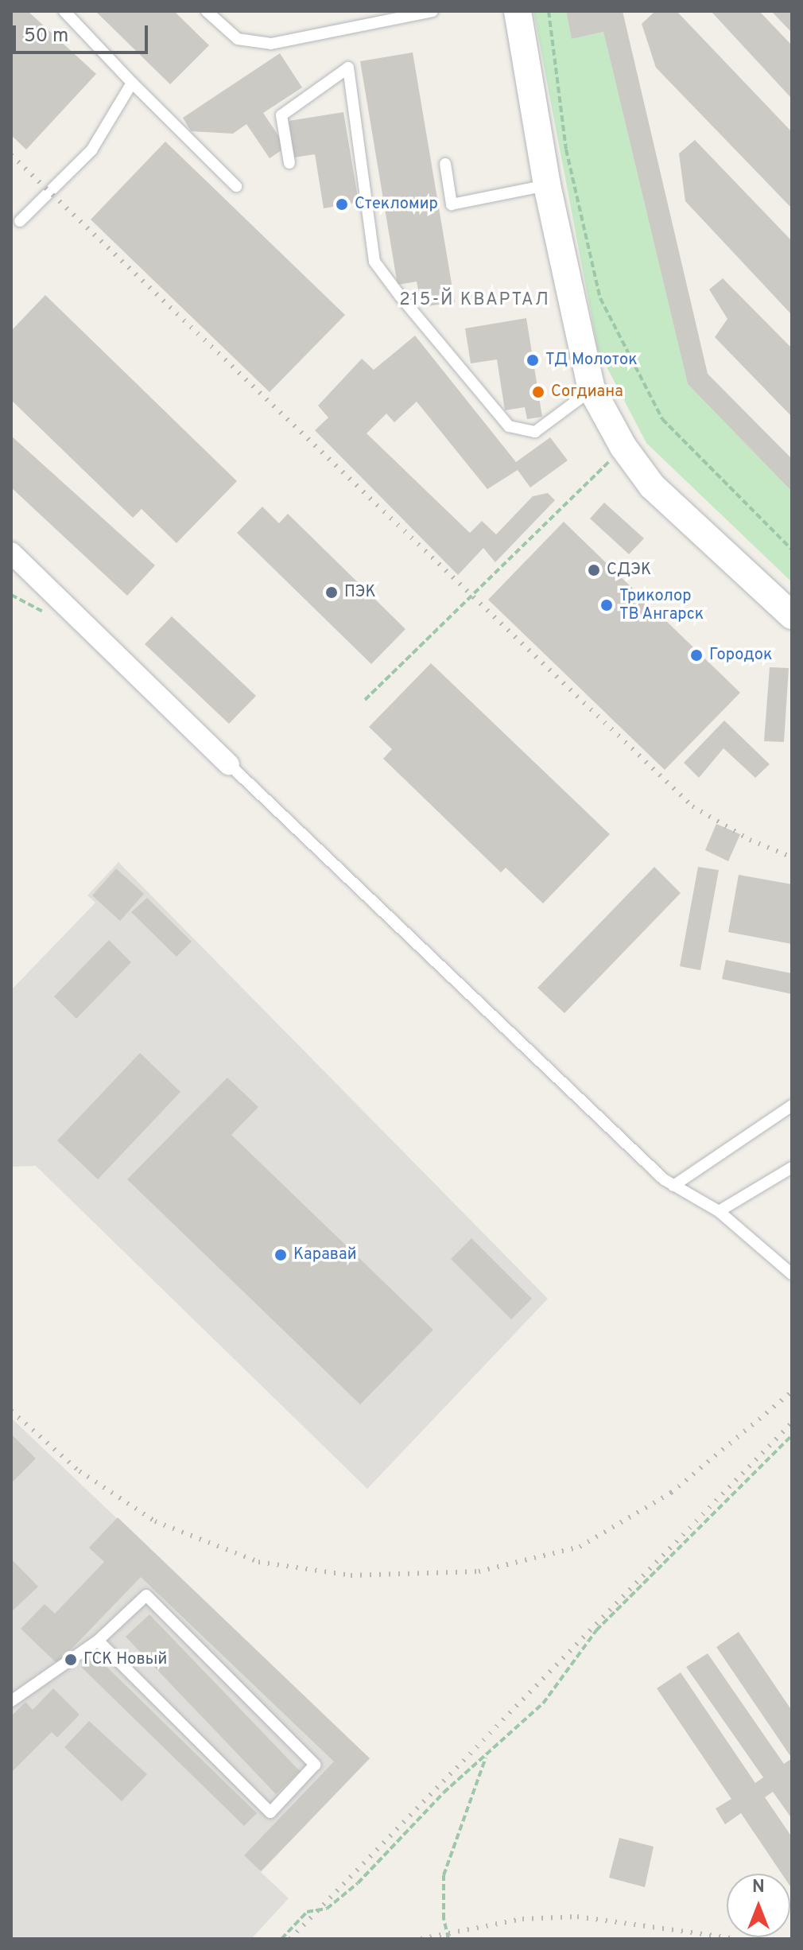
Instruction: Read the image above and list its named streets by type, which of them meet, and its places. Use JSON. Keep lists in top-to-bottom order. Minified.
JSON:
{"districts":["215-Й КВАРТАЛ"],"places":["Стекломир","ТД Молоток","Согдиана","СДЭК","ПЭК","Триколор ТВ Ангарск","Городок","Каравай","ГСК Новый"],"scale_bar":"50 m","north":"top"}
